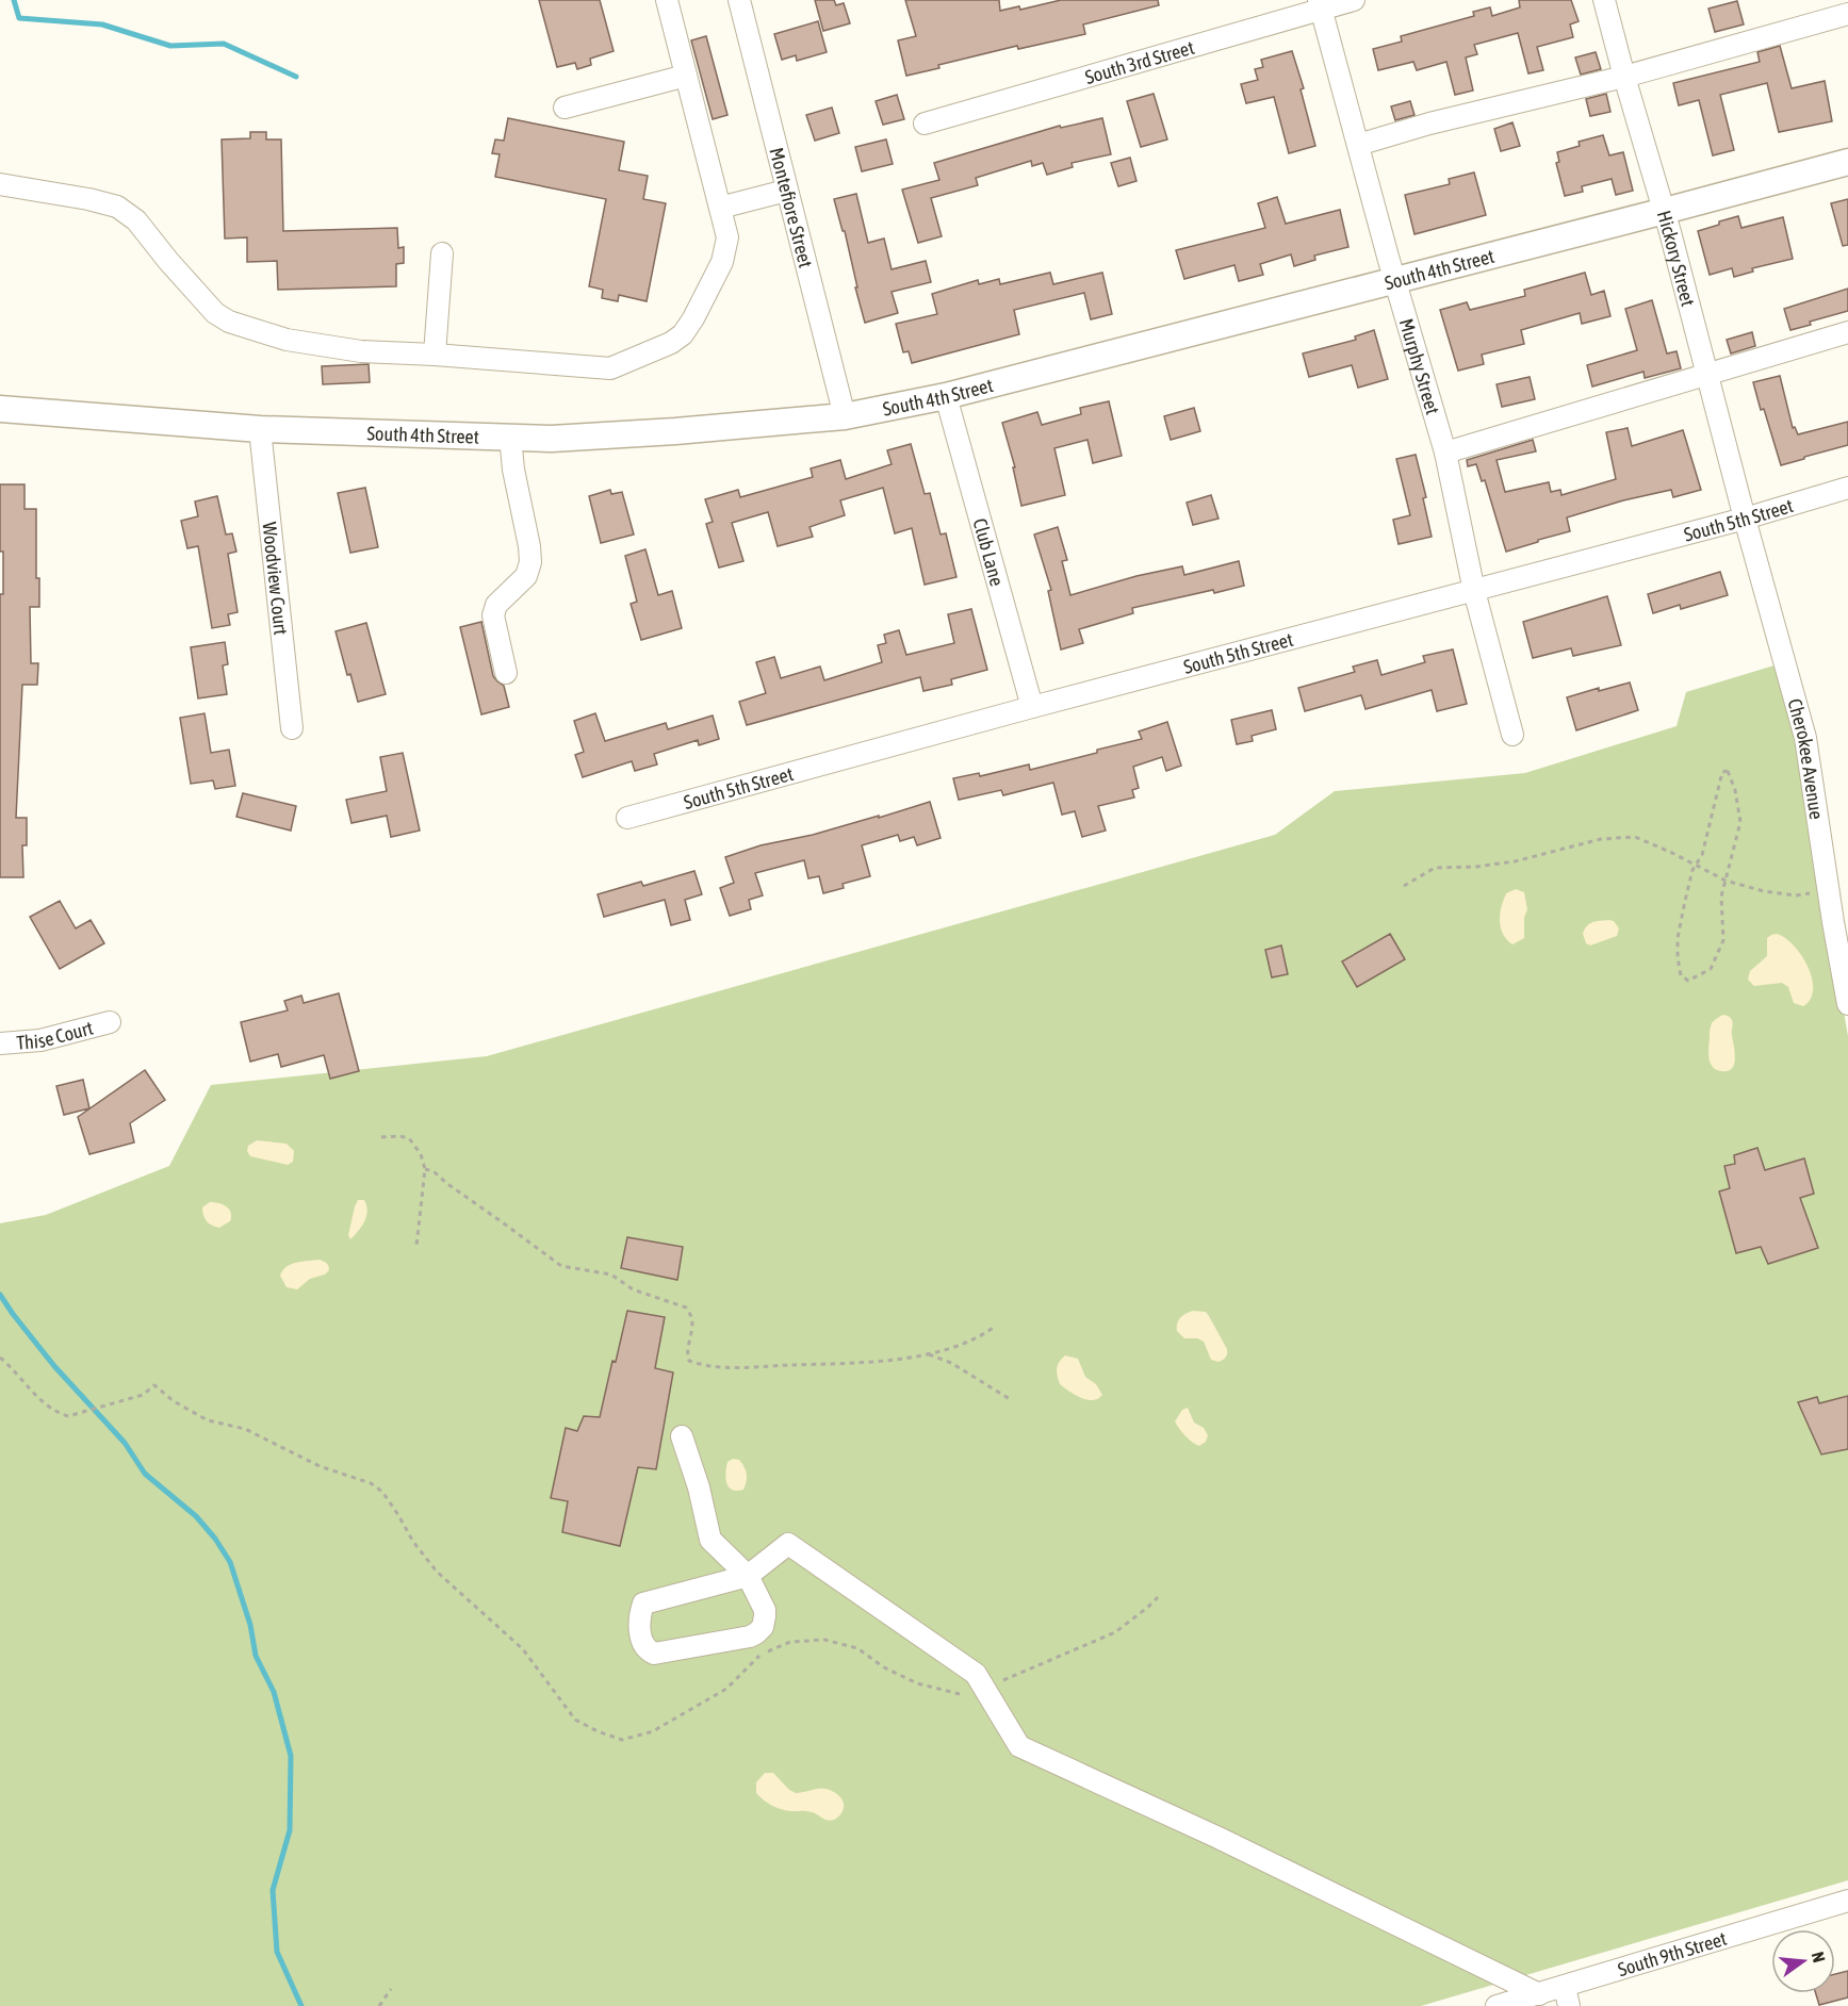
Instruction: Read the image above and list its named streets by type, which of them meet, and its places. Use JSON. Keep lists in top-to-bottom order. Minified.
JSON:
{"streets":{"main road":["South 4th Street"],"street":["South 3rd Street","Montefiore Street","Hickory Street","Murphy Street","South 5th Street","Club Lane","Woodview Court","Cherokee Avenue","Thise Court","South 9th Street"]},"crossings":[["South 3rd Street","Murphy Street"],["Montefiore Street","South 4th Street"],["Hickory Street","South 4th Street"],["Hickory Street","South 5th Street"],["Hickory Street","Cherokee Avenue"],["South 4th Street","Murphy Street"],["South 4th Street","Club Lane"],["South 4th Street","Woodview Court"],["Murphy Street","South 5th Street"],["South 5th Street","Club Lane"],["South 5th Street","Cherokee Avenue"]],"north":"right"}
